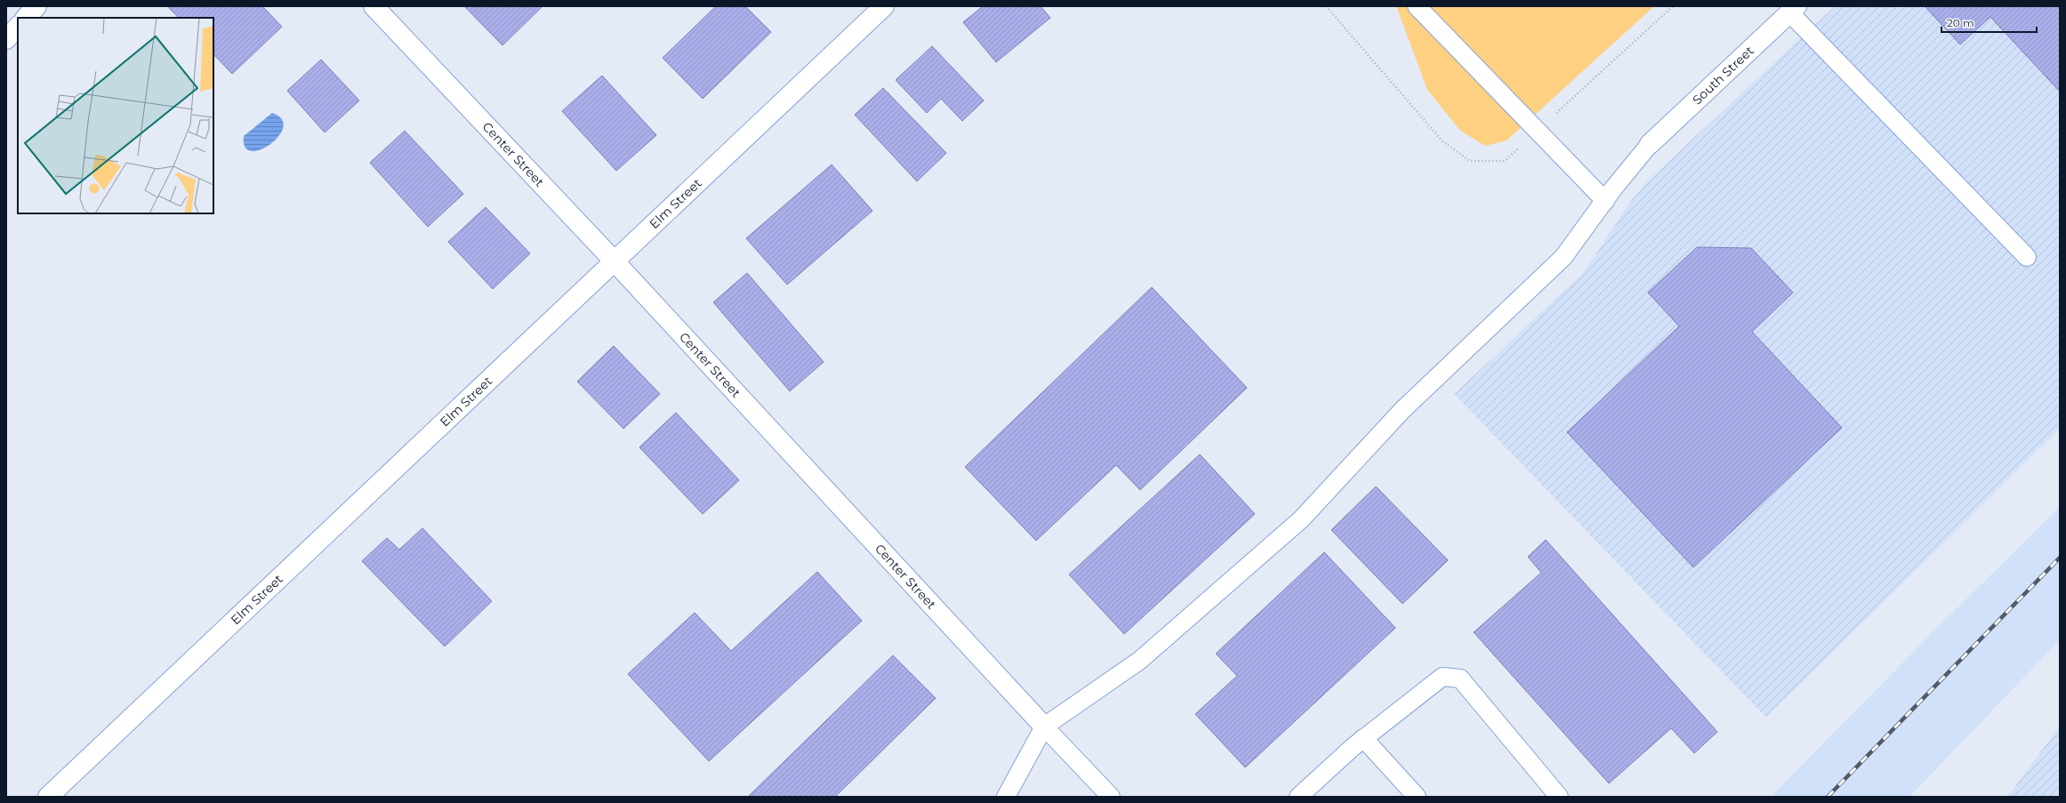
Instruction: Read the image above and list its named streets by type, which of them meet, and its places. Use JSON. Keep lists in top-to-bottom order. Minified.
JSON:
{"streets":{"street":["South Street","Center Street","Elm Street"]},"crossings":[["Center Street","Elm Street"]],"scale_bar":"20 m"}
